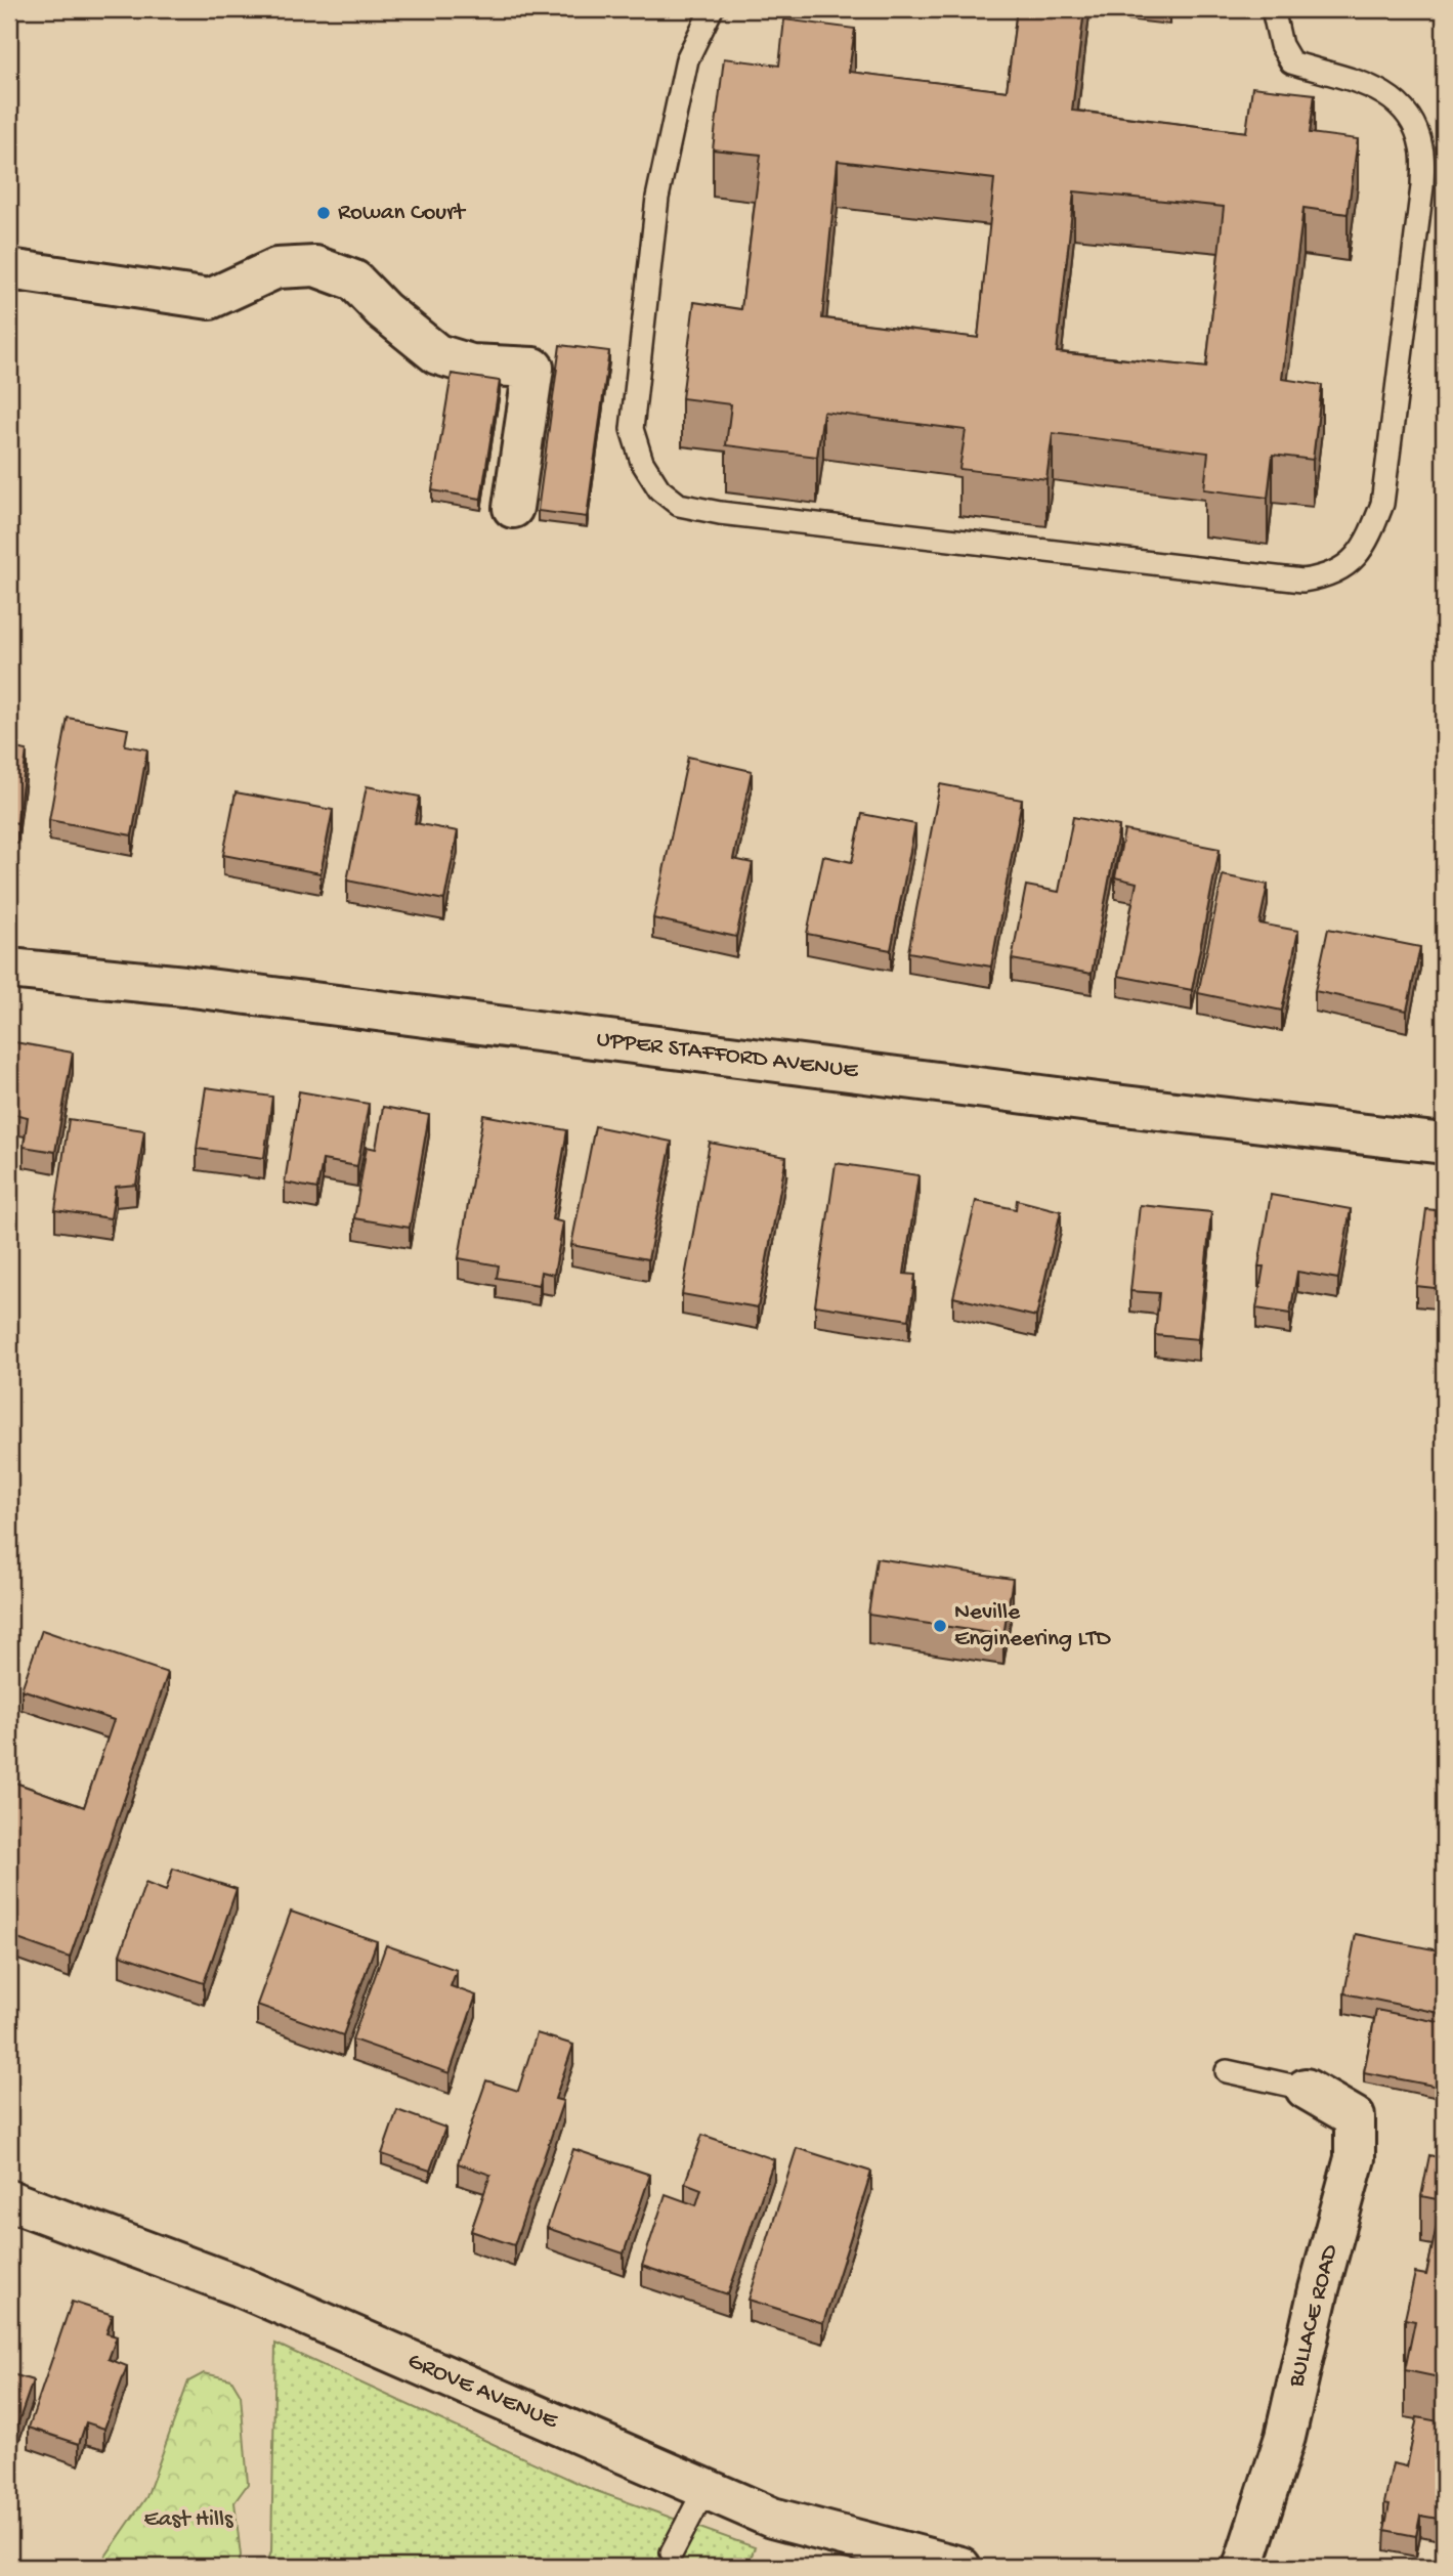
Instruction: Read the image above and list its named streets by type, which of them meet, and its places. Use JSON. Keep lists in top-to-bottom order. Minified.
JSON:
{"streets":{"street":["UPPER STAFFORD AVENUE","BULLACE ROAD","GROVE AVENUE"]},"parks":["East Hills"],"places":["Rowan Court","Neville Engineering LTD"]}
